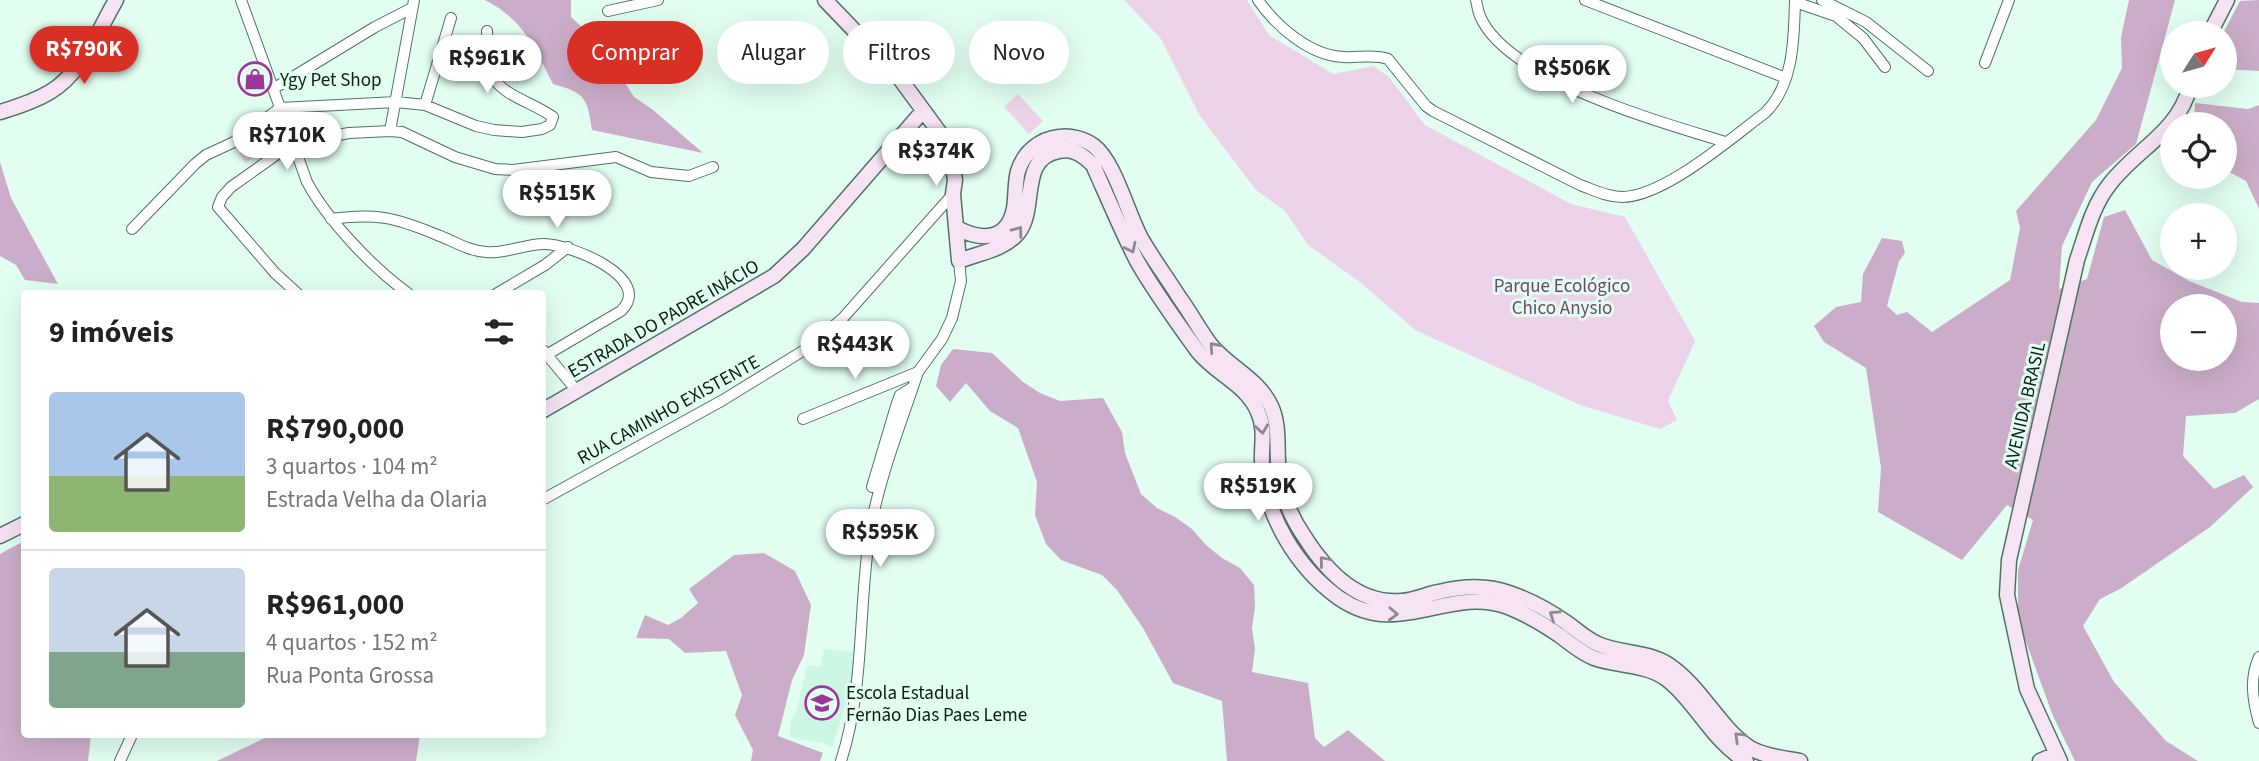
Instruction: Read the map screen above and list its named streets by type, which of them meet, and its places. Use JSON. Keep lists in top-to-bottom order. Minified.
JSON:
{"streets":{"street":["ESTRADA DO PADRE INÁCIO","AVENIDA BRASIL","RUA CAMINHO EXISTENTE"]},"parks":["Parque Ecológico Chico Anysio"],"places":{"shop":["Ygy Pet Shop"],"school or university":["Escola Estadual Fernão Dias Paes Leme"]},"north":"top right","page":{"map_buttons":["+","−"],"chip":["Comprar","Alugar","Filtros","Novo"],"price":["R$790K","R$961K","R$506K","R$710K","R$374K","R$515K","R$443K","R$519K","R$595K"],"heading":"9 imóveis","list":[{"name":"R$790,000","note":"3 quartos · 104 m² · Estrada Velha da Olaria"},{"name":"R$961,000","note":"4 quartos · 152 m² · Rua Ponta Grossa"}]}}
